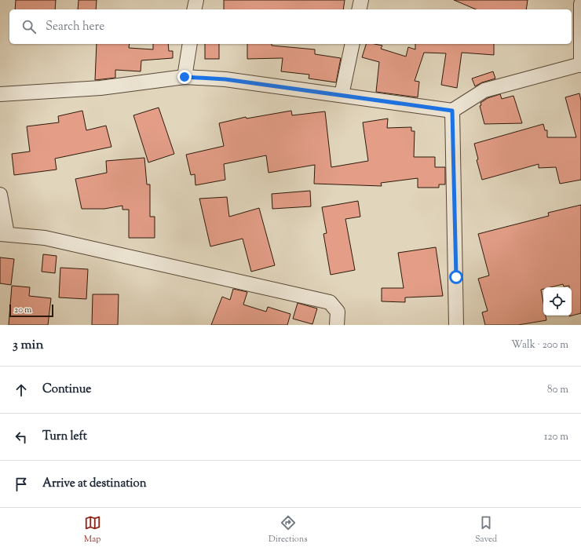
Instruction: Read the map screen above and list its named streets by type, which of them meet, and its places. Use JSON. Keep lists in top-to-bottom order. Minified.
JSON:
{"scale_bar":"20 m","page":{"search":"Search here","scale":"20 m","heading":["3 min","Walk · 200 m"],"list":[["Continue","80 m"],["Turn left","120 m"],"Arrive at destination"],"nav":["Map","Directions","Saved"]}}
